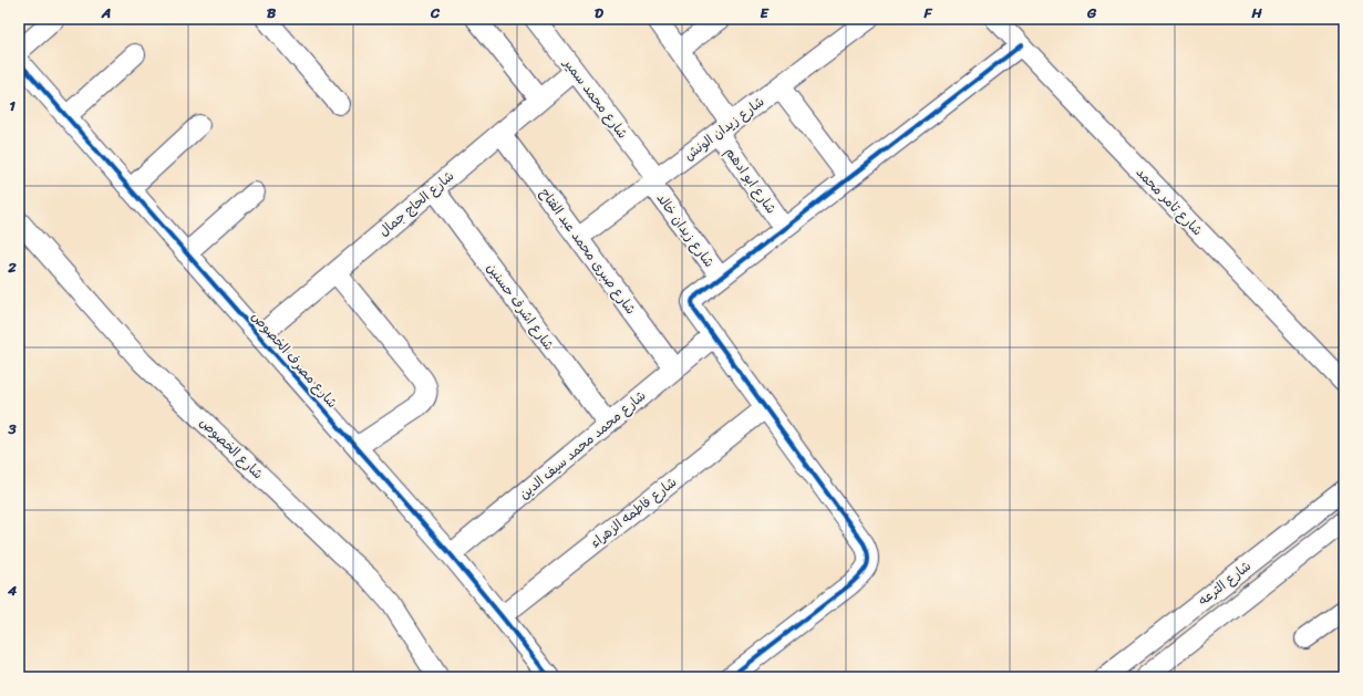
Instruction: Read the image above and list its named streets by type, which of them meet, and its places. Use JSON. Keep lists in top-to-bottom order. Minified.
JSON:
{"streets":{"street":["شارع محمد سمير","شارع زيدان الونش","شارع ابو ادهم","شارع تامر محمد","شارع الحاج جمال","شارع زيدان خالد","شارع صبرى محمد عبد الفتاح","شارع اشرف حسنين","شارع مصرف الخصوص","شارع محمد محمد سيف الدين","شارع الخصوص","شارع فاطمه الزهراء","شارع الترعه"]},"crossings":[["شارع محمد سمير","شارع زيدان الونش"],["شارع محمد سمير","شارع الحاج جمال"],["شارع محمد سمير","شارع زيدان خالد"],["شارع زيدان الونش","شارع ابو ادهم"],["شارع زيدان الونش","شارع زيدان خالد"],["شارع زيدان الونش","شارع صبرى محمد عبد الفتاح"],["شارع الحاج جمال","شارع صبرى محمد عبد الفتاح"],["شارع الحاج جمال","شارع اشرف حسنين"],["شارع الحاج جمال","شارع مصرف الخصوص"],["شارع صبرى محمد عبد الفتاح","شارع محمد محمد سيف الدين"],["شارع اشرف حسنين","شارع محمد محمد سيف الدين"],["شارع مصرف الخصوص","شارع محمد محمد سيف الدين"],["شارع مصرف الخصوص","شارع فاطمه الزهراء"]],"grid":{"columns":["A","B","C","D","E","F","G","H"],"rows":["1","2","3","4"]}}
